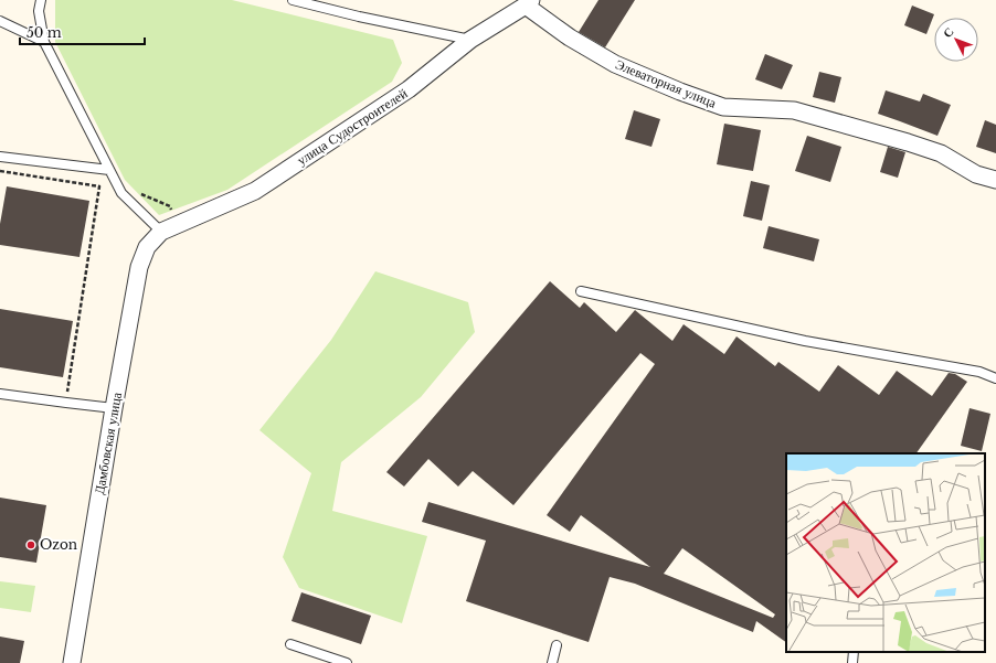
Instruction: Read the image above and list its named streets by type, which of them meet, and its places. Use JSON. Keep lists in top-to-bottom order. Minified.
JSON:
{"streets":{"street":["Элеваторная улица","улица Судостроителей","Дамбовская улица"]},"crossings":[["Элеваторная улица","улица Судостроителей"],["улица Судостроителей","Дамбовская улица"]],"places":["Ozon"],"scale_bar":"50 m","north":"top left"}
